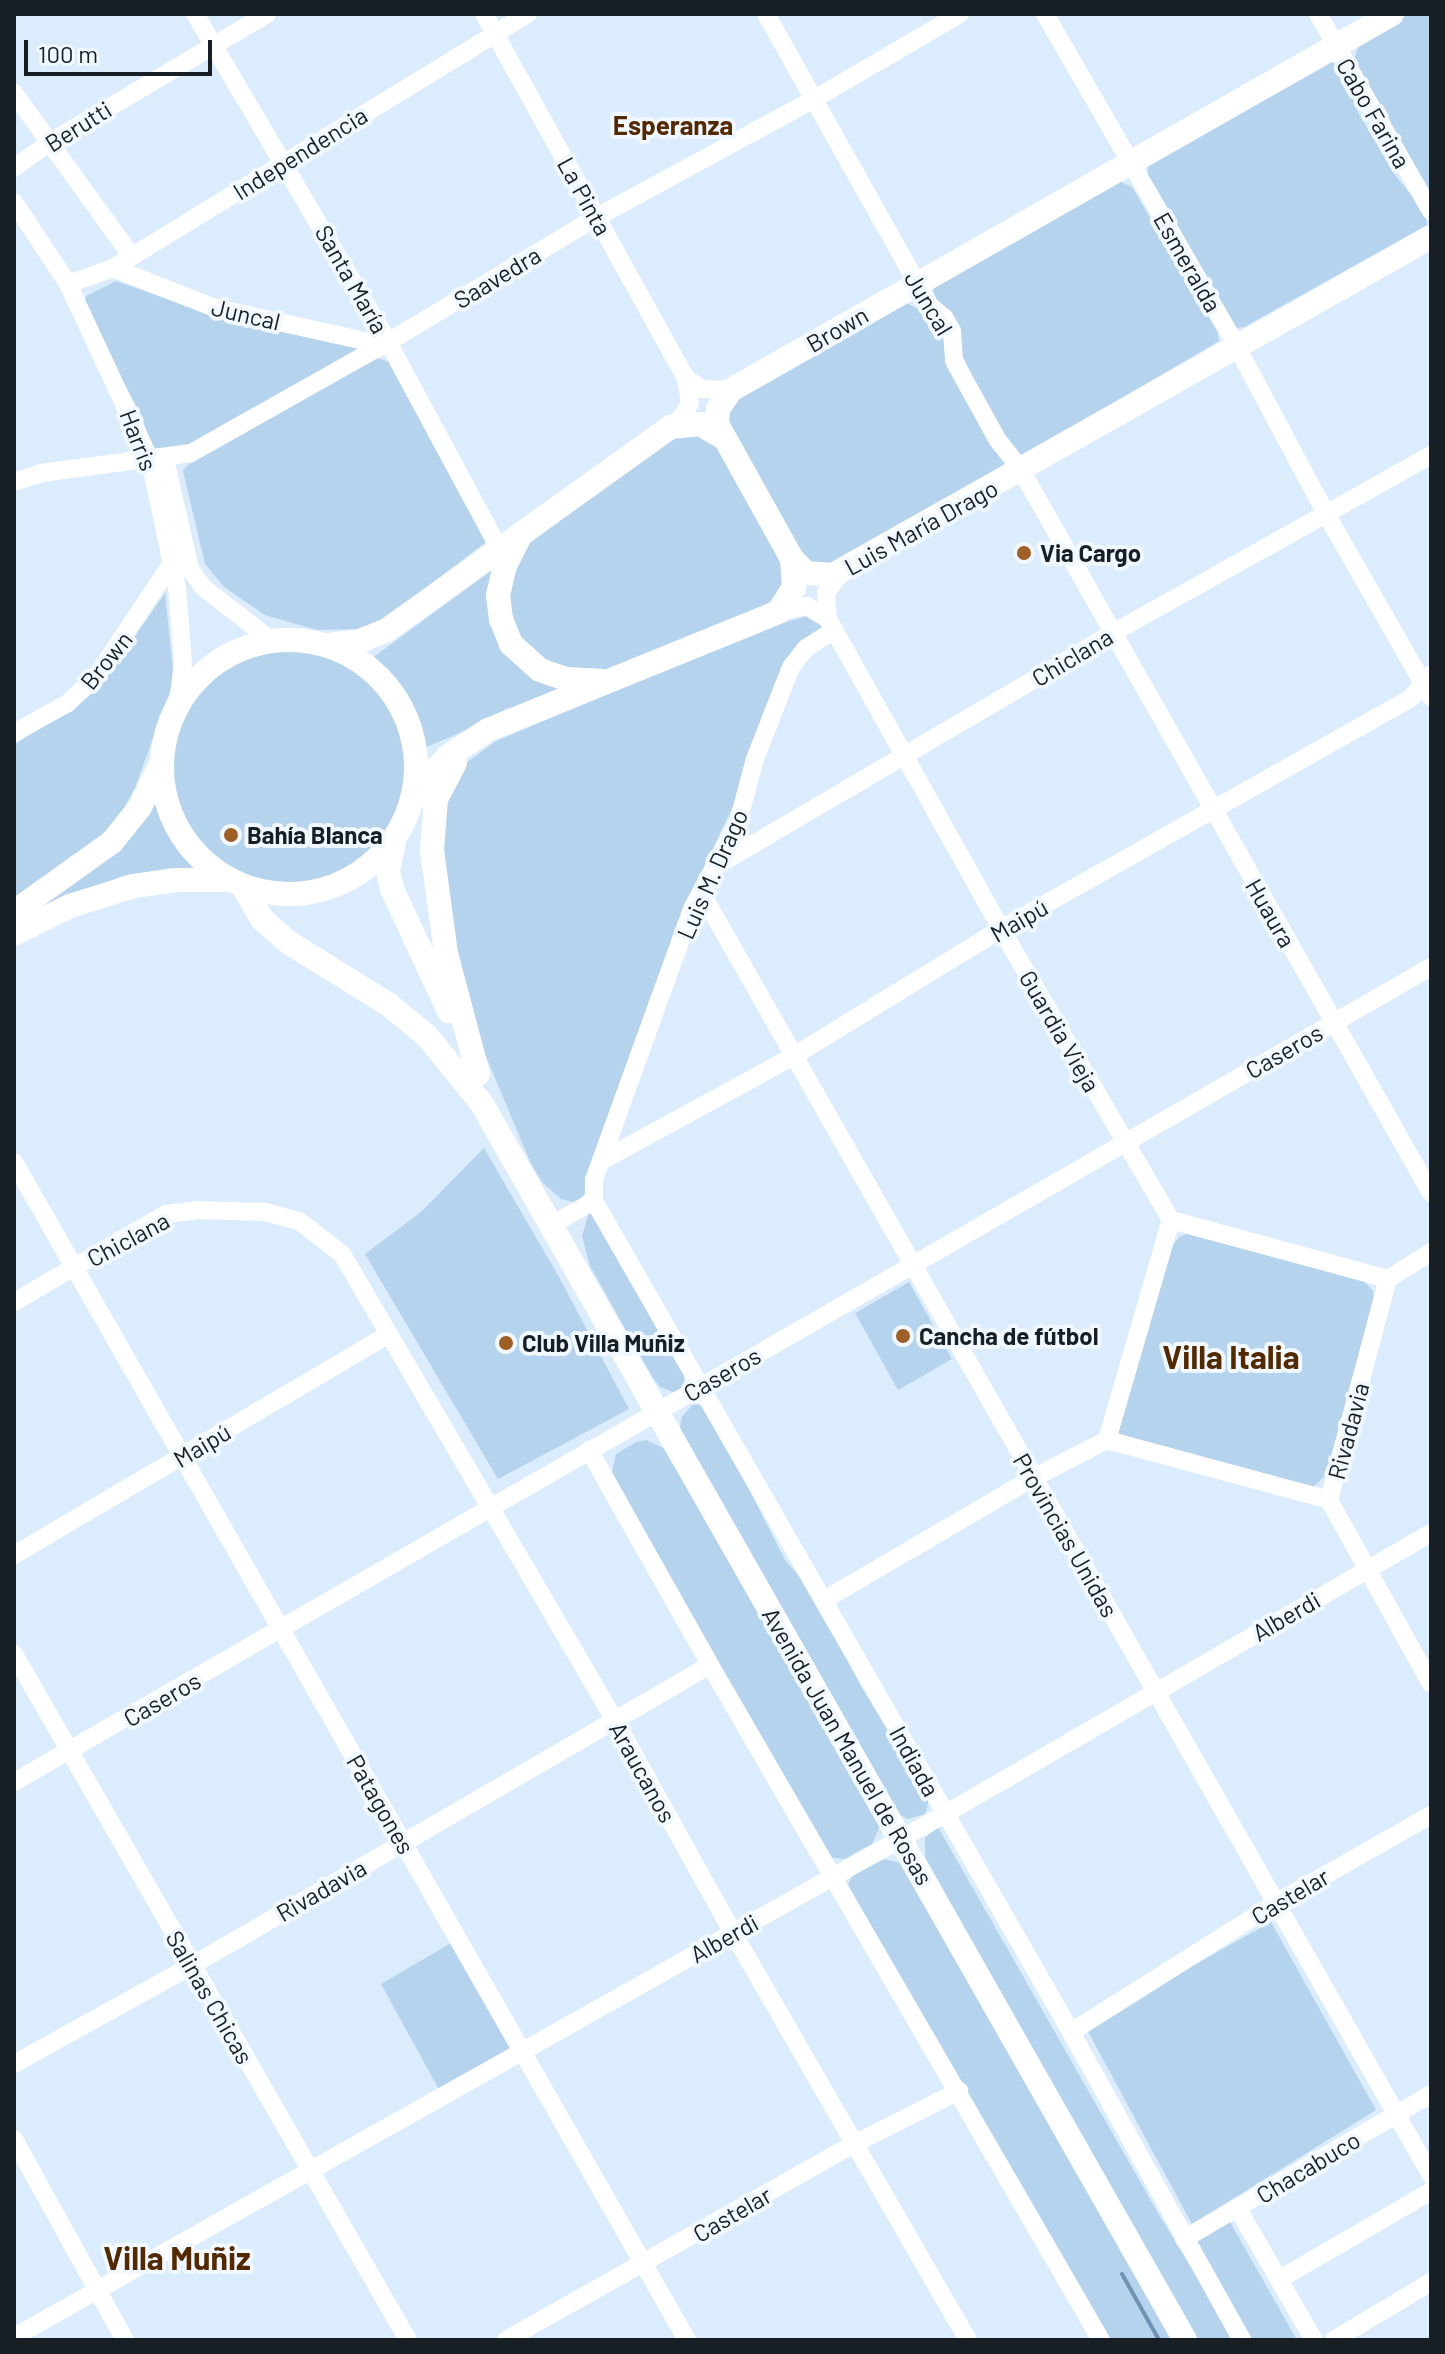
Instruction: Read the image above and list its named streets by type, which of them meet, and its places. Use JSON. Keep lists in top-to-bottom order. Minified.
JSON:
{"streets":{"main road":["Brown","Luis María Drago","Avenida Juan Manuel de Rosas"],"street":["Cabo Farina","Berutti","Independencia","La Pinta","Esmeralda","Saavedra","Santa María","Juncal","Harris","Chiclana","Luis M. Drago","Huaura","Maipú","Guardia Vieja","Caseros","Rivadavia","Provincias Unidas","Alberdi","Indiada","Araucanos","Patagones","Castelar","Salinas Chicas","Chacabuco"]},"crossings":[["Cabo Farina","Brown"],["Berutti","Santa María"],["Independencia","La Pinta"],["Independencia","Santa María"],["Independencia","Juncal"],["Independencia","Harris"],["La Pinta","Saavedra"],["Esmeralda","Brown"],["Esmeralda","Luis María Drago"],["Esmeralda","Chiclana"],["Esmeralda","Maipú"],["Saavedra","Santa María"],["Saavedra","Juncal"],["Saavedra","Harris"],["Santa María","Juncal"],["Juncal","Brown"],["Juncal","Luis María Drago"],["Juncal","Chiclana"],["Juncal","Huaura"],["Brown","Harris"],["Harris","Avenida Juan Manuel de Rosas"],["Chiclana","Luis M. Drago"],["Chiclana","Huaura"],["Chiclana","Guardia Vieja"],["Chiclana","Araucanos"],["Chiclana","Patagones"],["Luis M. Drago","Maipú"],["Luis M. Drago","Provincias Unidas"],["Luis M. Drago","Indiada"],["Huaura","Maipú"],["Huaura","Caseros"],["Maipú","Guardia Vieja"],["Maipú","Provincias Unidas"],["Maipú","Araucanos"],["Maipú","Patagones"],["Guardia Vieja","Caseros"],["Caseros","Provincias Unidas"],["Caseros","Avenida Juan Manuel de Rosas"],["Caseros","Indiada"],["Caseros","Araucanos"],["Caseros","Patagones"],["Caseros","Salinas Chicas"],["Rivadavia","Araucanos"],["Rivadavia","Patagones"],["Rivadavia","Salinas Chicas"],["Provincias Unidas","Alberdi"],["Provincias Unidas","Castelar"],["Provincias Unidas","Chacabuco"],["Alberdi","Avenida Juan Manuel de Rosas"],["Alberdi","Indiada"],["Alberdi","Araucanos"],["Alberdi","Patagones"],["Alberdi","Salinas Chicas"],["Indiada","Castelar"],["Indiada","Chacabuco"],["Araucanos","Castelar"],["Patagones","Castelar"]],"districts":["Esperanza","Villa Italia","Villa Muñiz"],"places":["Via Cargo","Bahía Blanca","Cancha de fútbol","Club Villa Muñiz"],"scale_bar":"100 m"}
